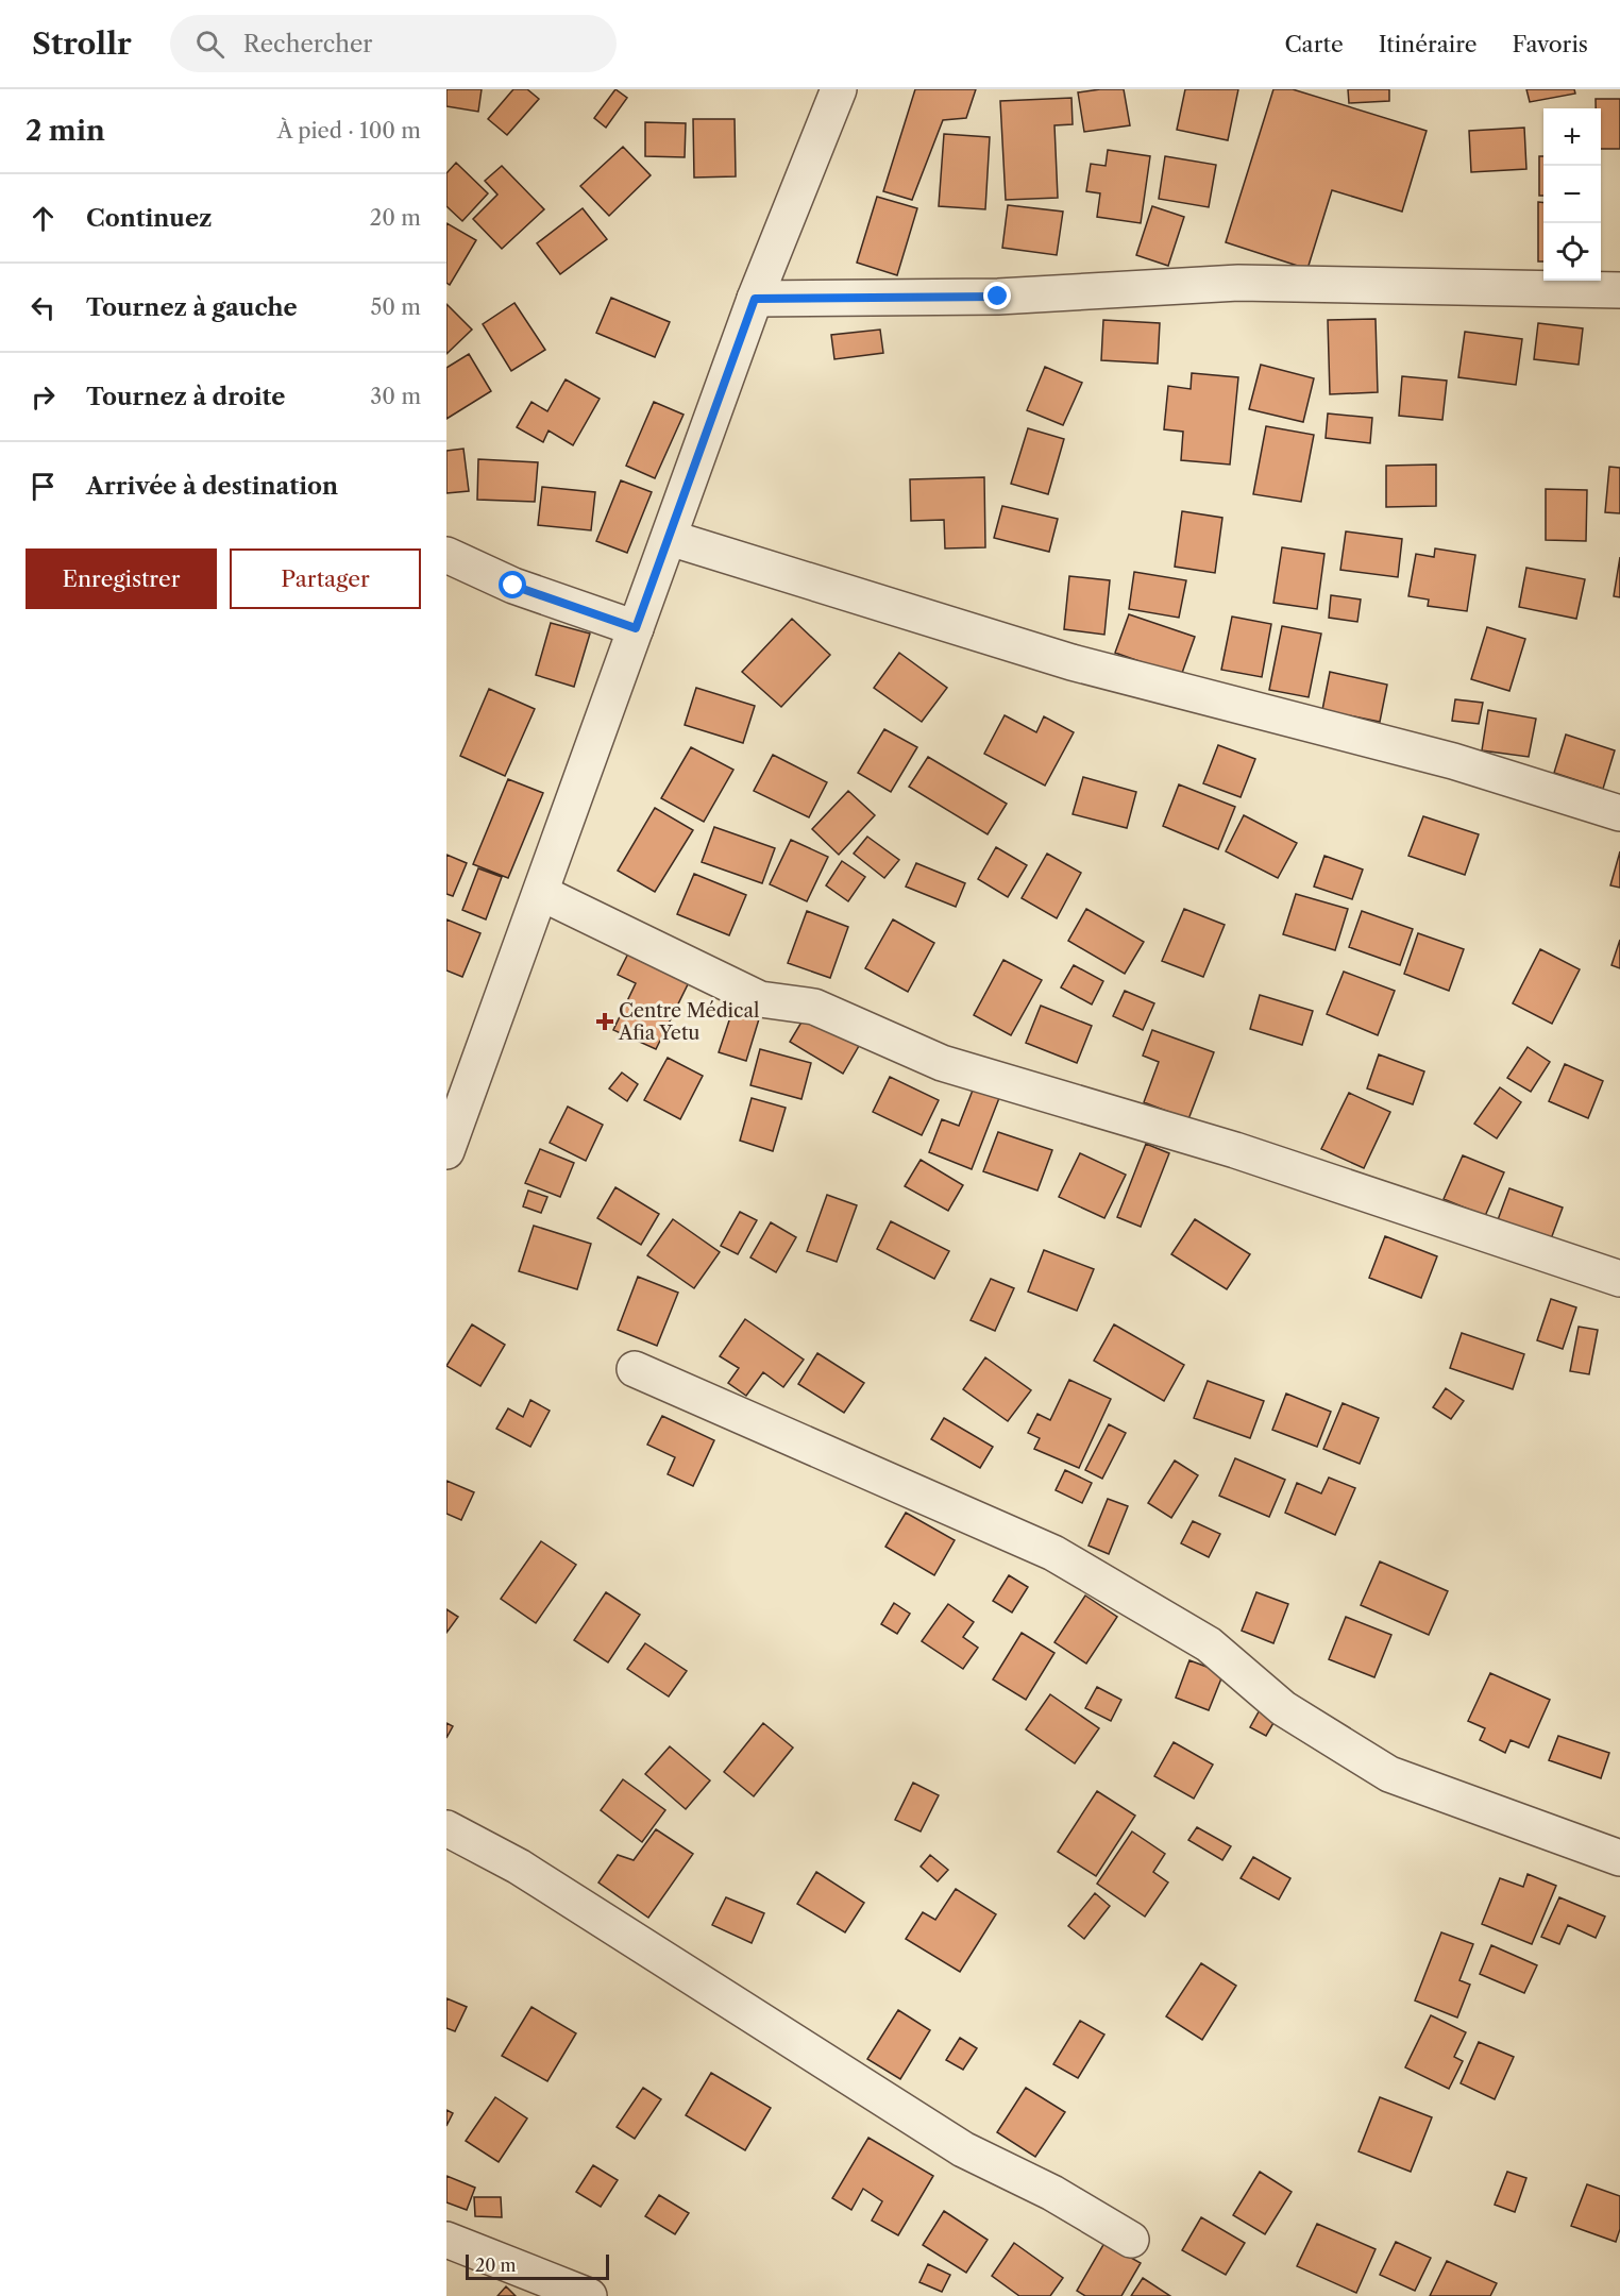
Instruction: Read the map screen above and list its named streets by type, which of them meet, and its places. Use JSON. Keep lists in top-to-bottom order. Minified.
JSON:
{"places":{"health":["Centre Médical Afia Yetu"]},"scale_bar":"20 m","page":{"header":"Strollr","search":"Rechercher","nav":["Carte","Itinéraire","Favoris"],"heading":["2 min","À pied · 100 m"],"map_buttons":["+","−"],"list":[["Continuez","20 m"],["Tournez à gauche","50 m"],["Tournez à droite","30 m"],"Arrivée à destination"],"buttons":["Enregistrer","Partager"],"scale":"20 m"}}
